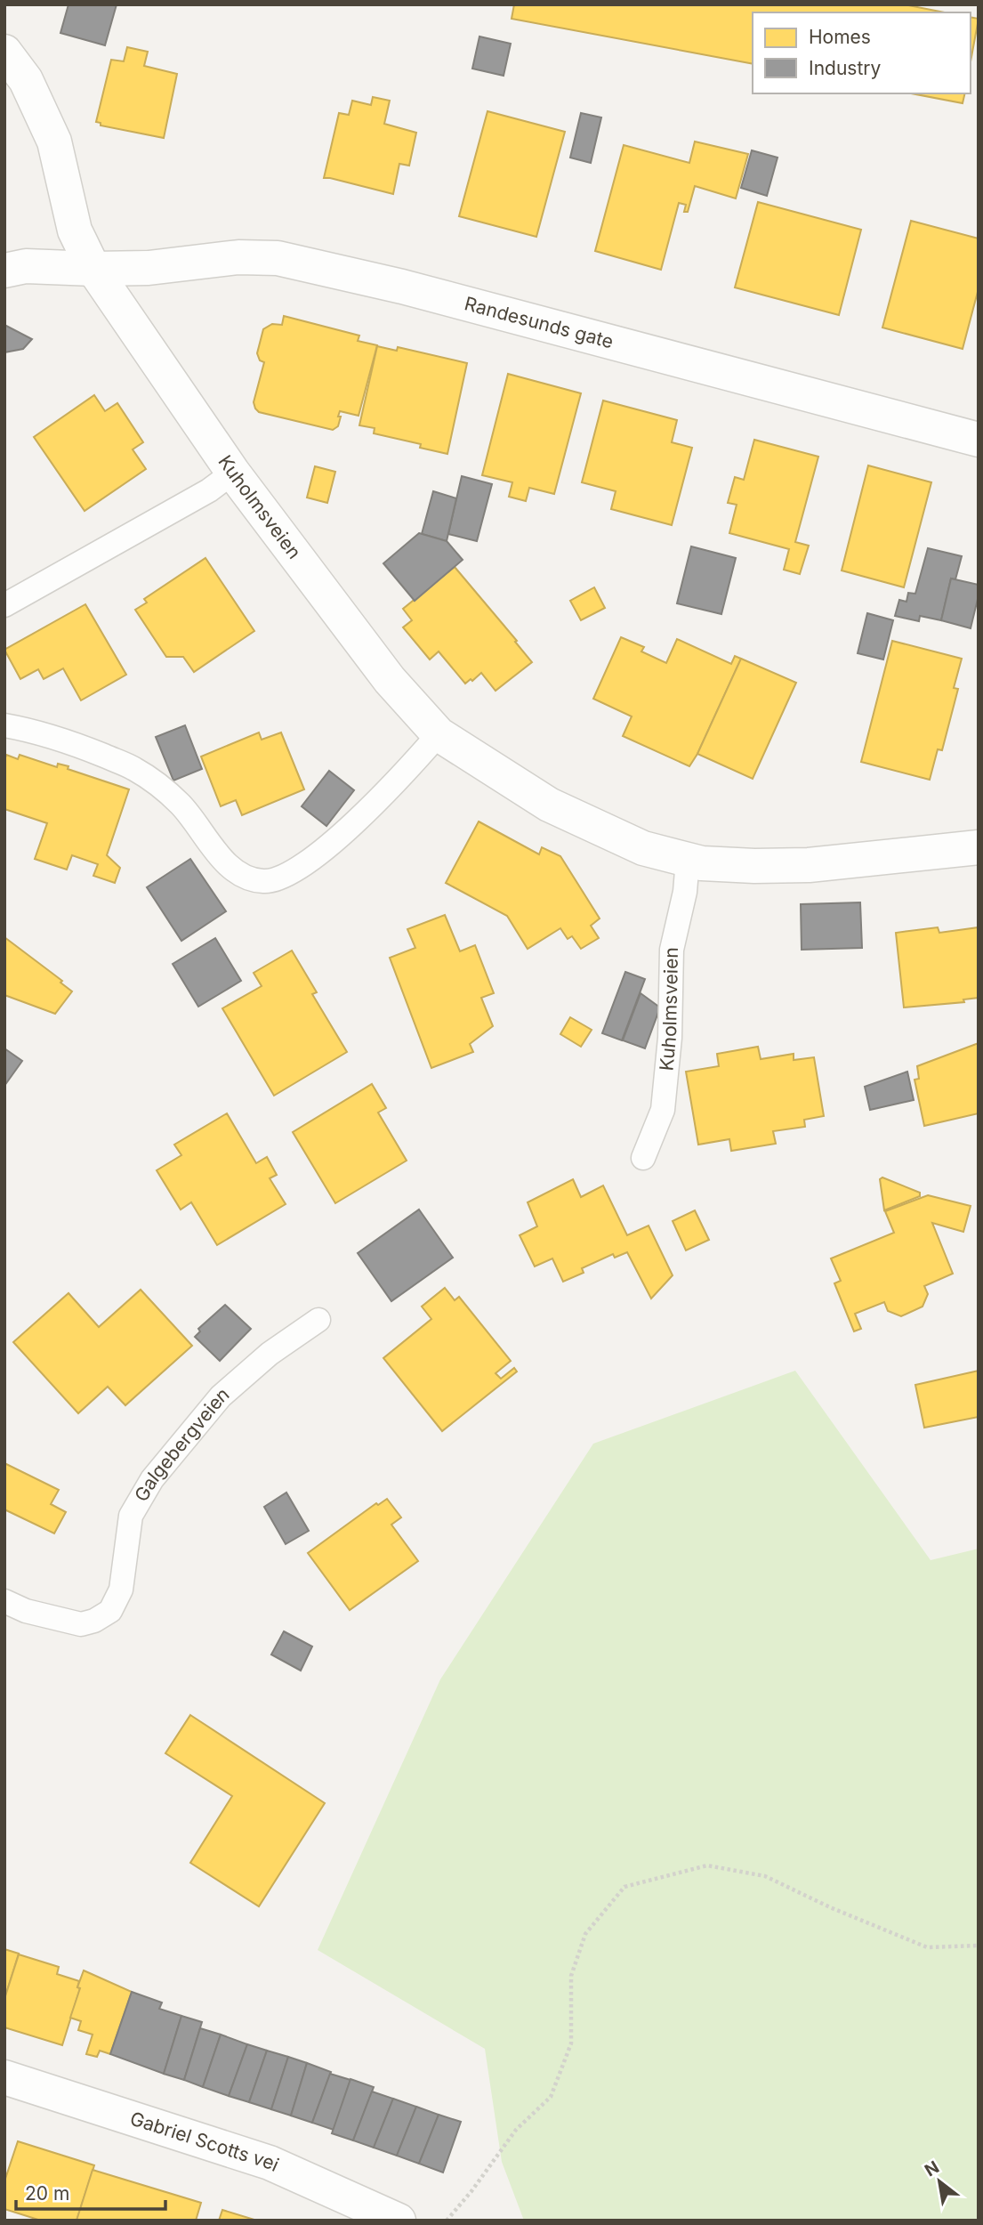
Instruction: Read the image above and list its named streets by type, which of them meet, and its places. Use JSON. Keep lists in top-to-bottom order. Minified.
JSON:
{"streets":{"street":["Randesunds gate","Kuholmsveien","Gabriel Scotts vei"],"lane":["Galgebergveien"]},"crossings":[["Randesunds gate","Kuholmsveien"]],"legend":["Homes","Industry"],"scale_bar":"20 m","north":"top left"}
